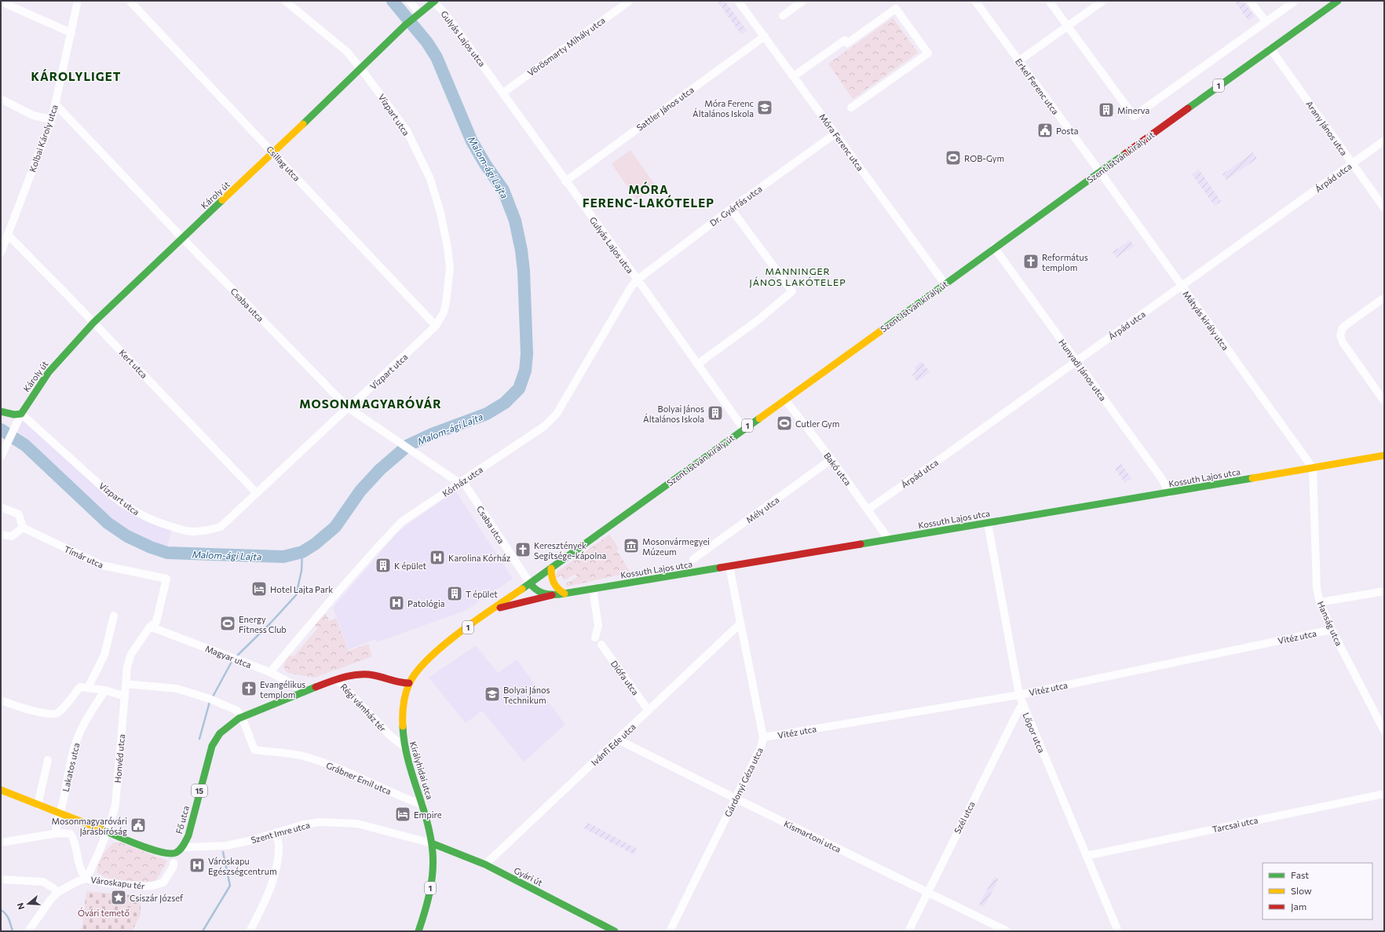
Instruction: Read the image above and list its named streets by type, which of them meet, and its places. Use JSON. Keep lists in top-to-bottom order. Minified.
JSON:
{"streets":{"main road":["1","Szent István király út","Károly út","Kossuth Lajos utca","Régi vámház tér","Királyhidai utca","15","Fő utca","Gyári út"],"street":["Gulyás Lajos utca","Vörösmarty Mihály utca","Erkel Ferenc utca","Sattler János utca","Vízpart utca","Arany János utca","Kolbai Károly utca","Móra Ferenc utca","Csillag utca","Árpád utca","Dr. Gyárfás utca","Csaba utca","Mátyás király utca","Kert utca","Hunyadi János utca","Bakó utca","Kórház utca","Mély utca","Tímár utca","Hanság utca","Vitéz utca","Magyar utca","Diófa utca","Lőpor utca","Ivánfi Ede utca","Honvéd utca","Lakatos utca","Grábner Emil utca","Gárdonyi Géza utca","Szél utca","Tarcsai utca","Szent Imre utca","Kismartoni utca","Városkapu tér"]},"crossings":[["Gulyás Lajos utca","Vörösmarty Mihály utca"],["Gulyás Lajos utca","Sattler János utca"],["Gulyás Lajos utca","Szent István király út"],["Gulyás Lajos utca","Károly út"],["Gulyás Lajos utca","Dr. Gyárfás utca"],["Gulyás Lajos utca","Kórház utca"],["Erkel Ferenc utca","Szent István király út"],["Erkel Ferenc utca","Mátyás király utca"],["Sattler János utca","Móra Ferenc utca"],["Vízpart utca","Csillag utca"],["Vízpart utca","Károly út"],["Vízpart utca","Csaba utca"],["Vízpart utca","Kert utca"],["Arany János utca","Szent István király út"],["Arany János utca","Árpád utca"],["Kolbai Károly utca","Csaba utca"],["Kolbai Károly utca","Kert utca"],["Móra Ferenc utca","Szent István király út"],["Móra Ferenc utca","Dr. Gyárfás utca"],["Szent István király út","Csaba utca"],["Szent István király út","Mátyás király utca"],["Szent István király út","Hunyadi János utca"],["Szent István király út","Bakó utca"],["Szent István király út","Kossuth Lajos utca"],["Szent István király út","Királyhidai utca"],["Csillag utca","Károly út"],["Árpád utca","Mátyás király utca"],["Árpád utca","Hunyadi János utca"],["Árpád utca","Bakó utca"],["Károly út","Csaba utca"],["Károly út","Kert utca"],["Dr. Gyárfás utca","Kórház utca"],["Csaba utca","Kossuth Lajos utca"],["Csaba utca","Kórház utca"],["Mátyás király utca","Kossuth Lajos utca"],["Mátyás király utca","Hanság utca"],["Hunyadi János utca","Kossuth Lajos utca"],["Bakó utca","Kossuth Lajos utca"],["Bakó utca","Mély utca"],["Kossuth Lajos utca","Hanság utca"],["Kossuth Lajos utca","Lőpor utca"],["Kossuth Lajos utca","Gárdonyi Géza utca"],["Kórház utca","Magyar utca"],["Tímár utca","Honvéd utca"],["Hanság utca","Vitéz utca"],["Vitéz utca","Lőpor utca"],["Vitéz utca","Gárdonyi Géza utca"],["Magyar utca","Honvéd utca"],["Magyar utca","Fő utca"],["Diófa utca","Ivánfi Ede utca"],["Régi vámház tér","Királyhidai utca"],["Régi vámház tér","Fő utca"],["Lőpor utca","Szél utca"],["Lőpor utca","Tarcsai utca"],["Ivánfi Ede utca","Gárdonyi Géza utca"],["Ivánfi Ede utca","Kismartoni utca"],["Ivánfi Ede utca","Gyári út"],["Honvéd utca","Fő utca"],["Honvéd utca","Városkapu tér"],["Lakatos utca","Fő utca"],["Királyhidai utca","Grábner Emil utca"],["Királyhidai utca","Szent Imre utca"],["Királyhidai utca","Gyári út"],["Grábner Emil utca","Fő utca"],["Gárdonyi Géza utca","Kismartoni utca"],["Szél utca","Kismartoni utca"],["Fő utca","Szent Imre utca"],["Fő utca","Városkapu tér"],["Szent Imre utca","Gyári út"]],"districts":["KÁROLYLIGET","MÓRA FERENC-LAKÓTELEP","MANNINGER JÁNOS LAKÓTELEP","MOSONMAGYARÓVÁR"],"water":["Malom-ági Lajta"],"parks":["Óvári temető"],"places":{"school or university":["Móra Ferenc Általános Iskola","Bolyai János Technikum"],"building":["Minerva","Bolyai János Általános Iskola","K épület","T épület"],"public building":["Posta","Mosonmagyaróvári Járásbíróság"],"sports":["ROB-Gym","Cutler Gym","Energy Fitness Club"],"church":["Református templom","Keresztények Segítsége-kápolna","Evangélikus templom"],"museum":["Mosonvármegyei Múzeum"],"hospital":["Karolina Kórház","Patológia","Városkapu Egészségcentrum"],"hotel":["Hotel Lajta Park","Empire"],"place":["Csiszár József"]},"legend":["Fast","Slow","Jam"],"north":"left"}
